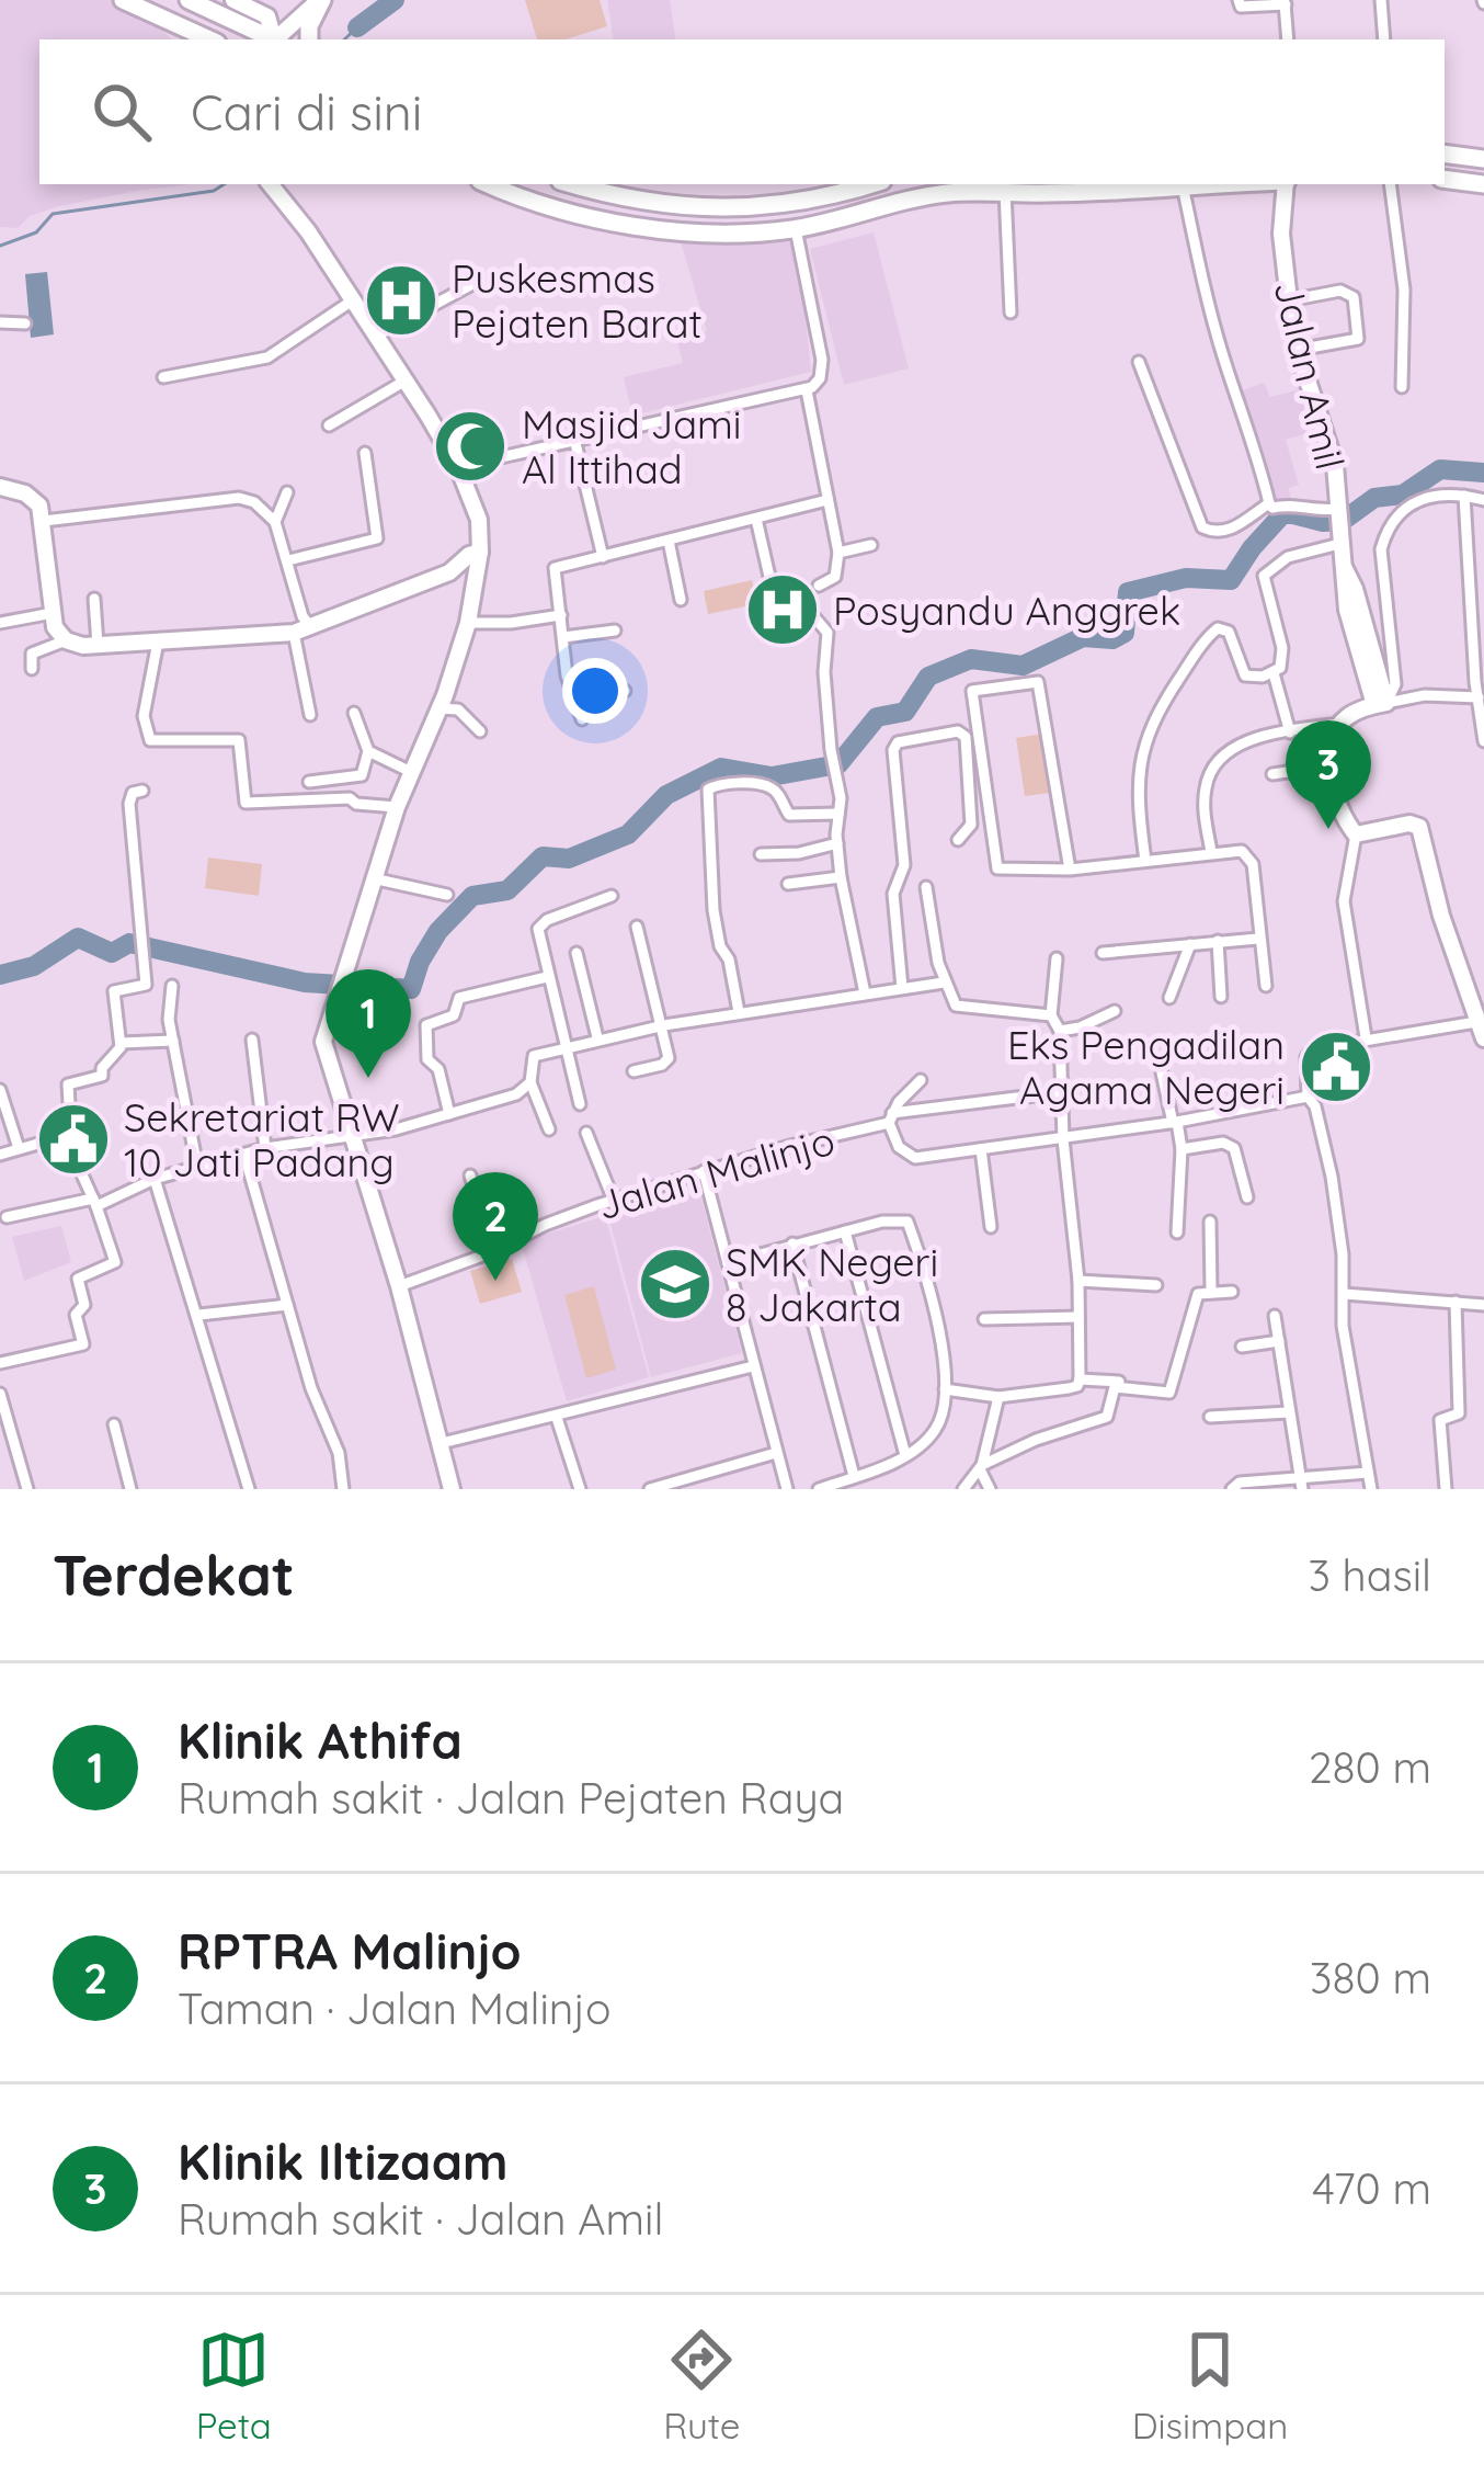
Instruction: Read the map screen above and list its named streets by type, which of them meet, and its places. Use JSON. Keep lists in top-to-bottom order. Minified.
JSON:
{"streets":{"street":["Jalan Amil","Jalan Malinjo"]},"places":{"hospital":["Puskesmas Pejaten Barat","Posyandu Anggrek"],"mosque":["Masjid Jami Al Ittihad"],"public building":["Eks Pengadilan Agama Negeri","Sekretariat RW 10 Jati Padang"],"school or university":["SMK Negeri 8 Jakarta"]},"page":{"search":"Cari di sini","pins":["3","1","2"],"heading":["Terdekat","3 hasil"],"list":[{"mark":"1","name":"Klinik Athifa","note":"Rumah sakit · Jalan Pejaten Raya","value":"280 m"},{"mark":"2","name":"RPTRA Malinjo","note":"Taman · Jalan Malinjo","value":"380 m"},{"mark":"3","name":"Klinik Iltizaam","note":"Rumah sakit · Jalan Amil","value":"470 m"}],"nav":["Peta","Rute","Disimpan"]}}
